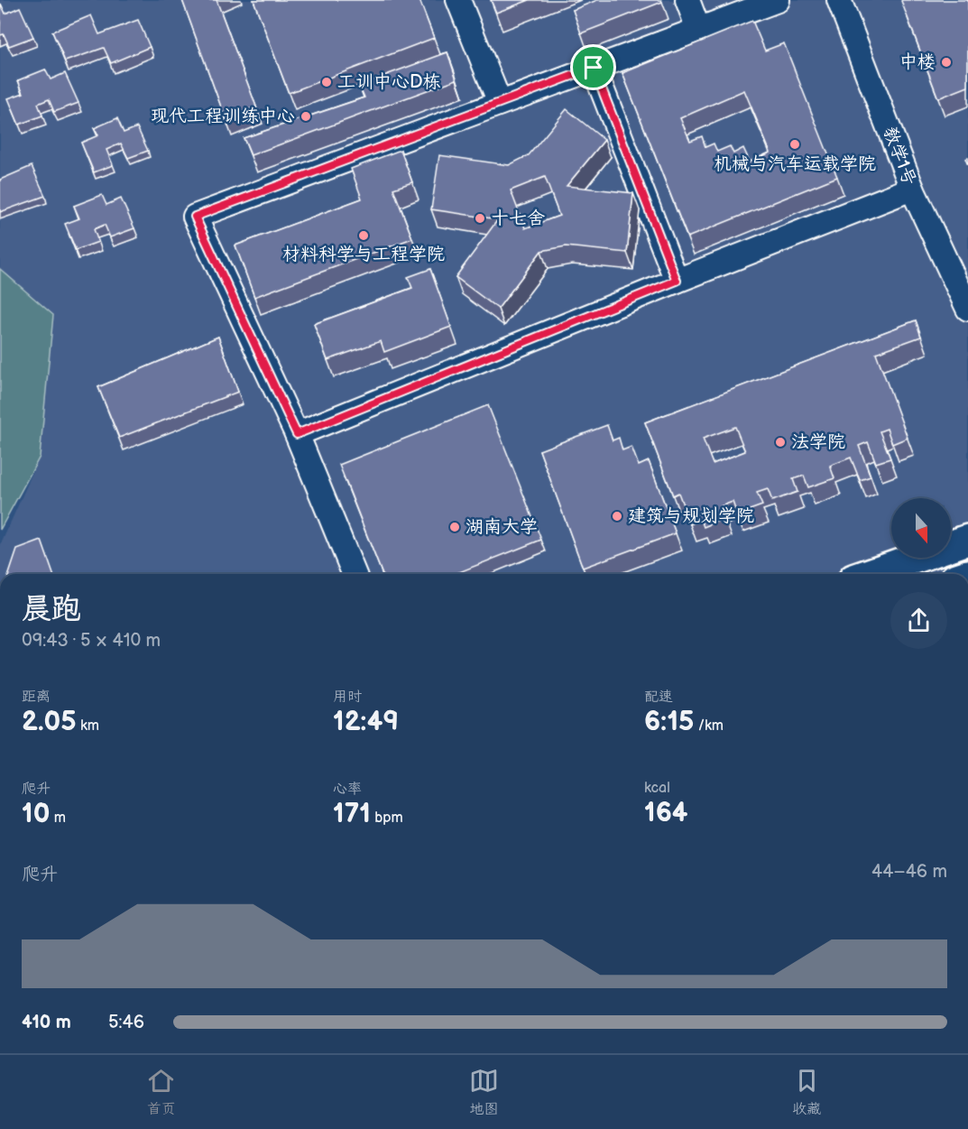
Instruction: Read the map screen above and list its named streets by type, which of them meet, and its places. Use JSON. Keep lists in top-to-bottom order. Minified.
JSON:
{"streets":{"street":["教学1号"]},"places":["中楼","工训中心D栋","现代工程训练中心","机械与汽车运载学院","十七舍","材料科学与工程学院","法学院","建筑与规划学院","湖南大学"],"north":"bottom","page":{"heading":["晨跑","09:43 · 5 × 410 m"],"stats":[["距离","2.05 km"],["用时","12:49"],["配速","6:15 /km"],["爬升","10 m"],["心率","171 bpm"],["kcal","164"]],"chart":["爬升","44–46 m"],"list":[{"name":"410 m","note":"5:46"}],"tabs":["首页","地图","收藏"]}}
